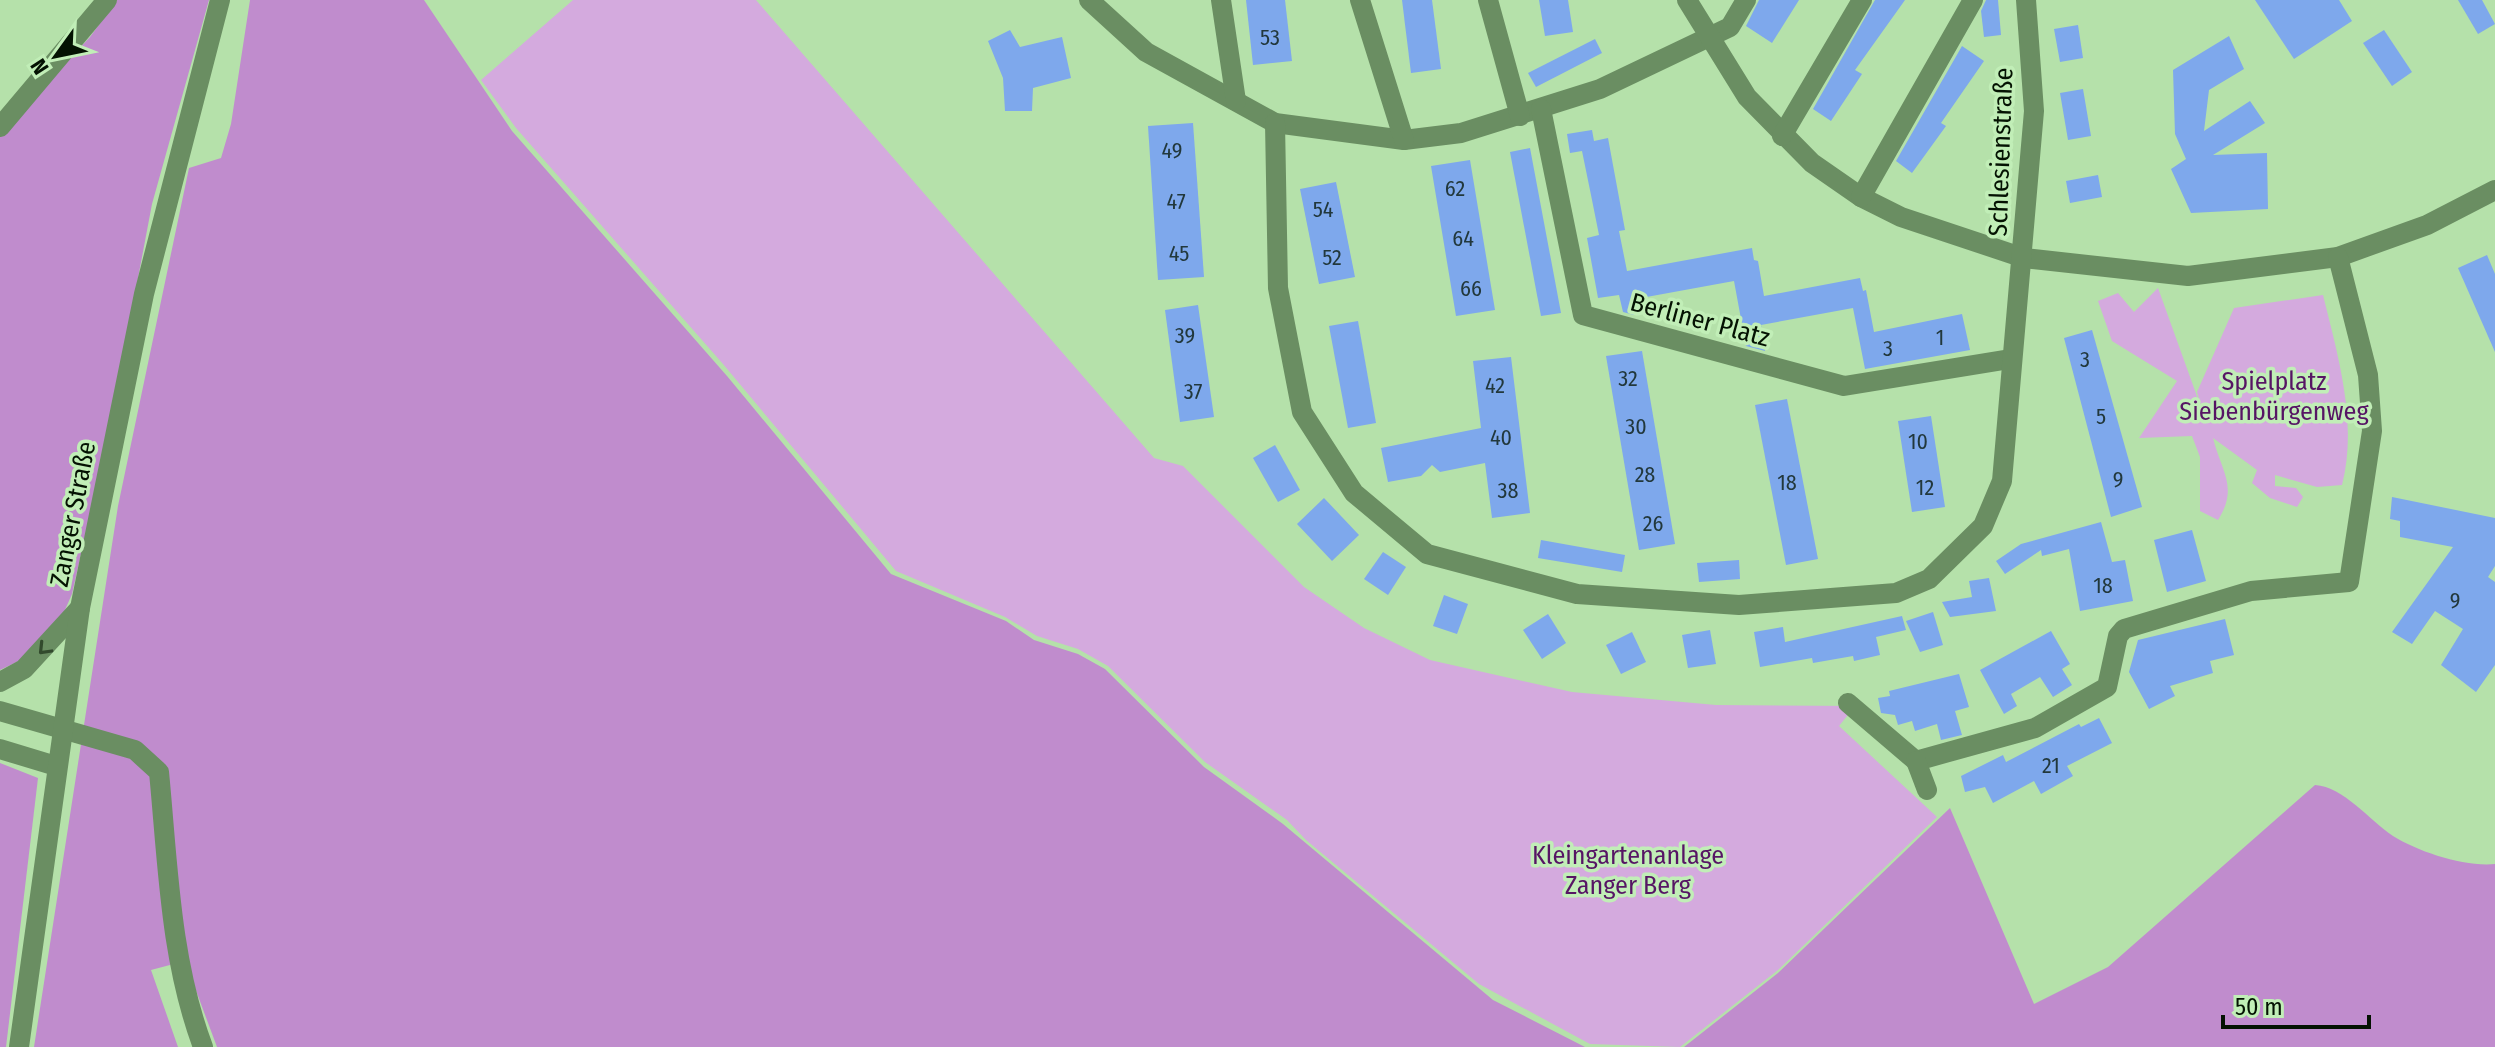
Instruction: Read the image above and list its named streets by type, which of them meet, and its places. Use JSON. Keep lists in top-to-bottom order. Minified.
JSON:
{"streets":{"street":["Schlesienstraße","Berliner Platz","Zanger Straße"]},"crossings":[["Schlesienstraße","Berliner Platz"]],"parks":["Spielplatz Siebenbürgenweg","Kleingartenanlage Zanger Berg"],"house_numbers":["53","49","62","47","54","64","45","52","66","39","1","3","3","32","42","37","5","30","40","10","28","9","18","12","38","26","18","9","21"],"scale_bar":"50 m","north":"bottom left"}
